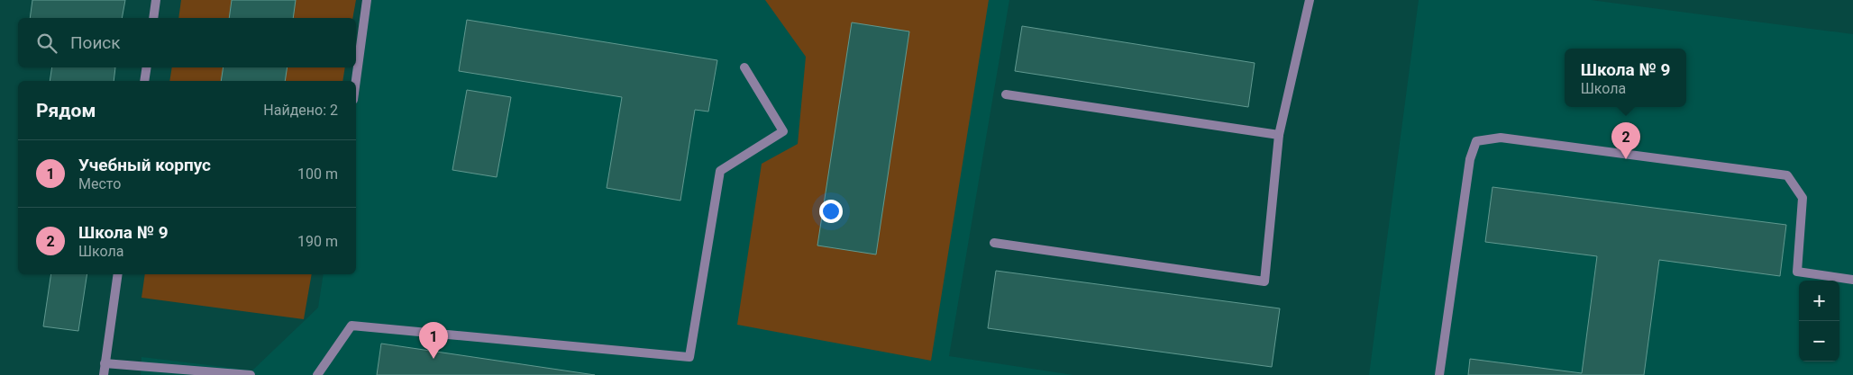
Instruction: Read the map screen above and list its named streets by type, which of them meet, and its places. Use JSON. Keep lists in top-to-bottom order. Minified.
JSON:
{"page":{"search":"Поиск","popup":["Школа № 9","Школа"],"heading":["Рядом","Найдено: 2"],"pins":["2","1"],"list":[{"mark":"1","name":"Учебный корпус","note":"Место","value":"100 m"},{"mark":"2","name":"Школа № 9","note":"Школа","value":"190 m"}],"map_buttons":["+","−"]}}
